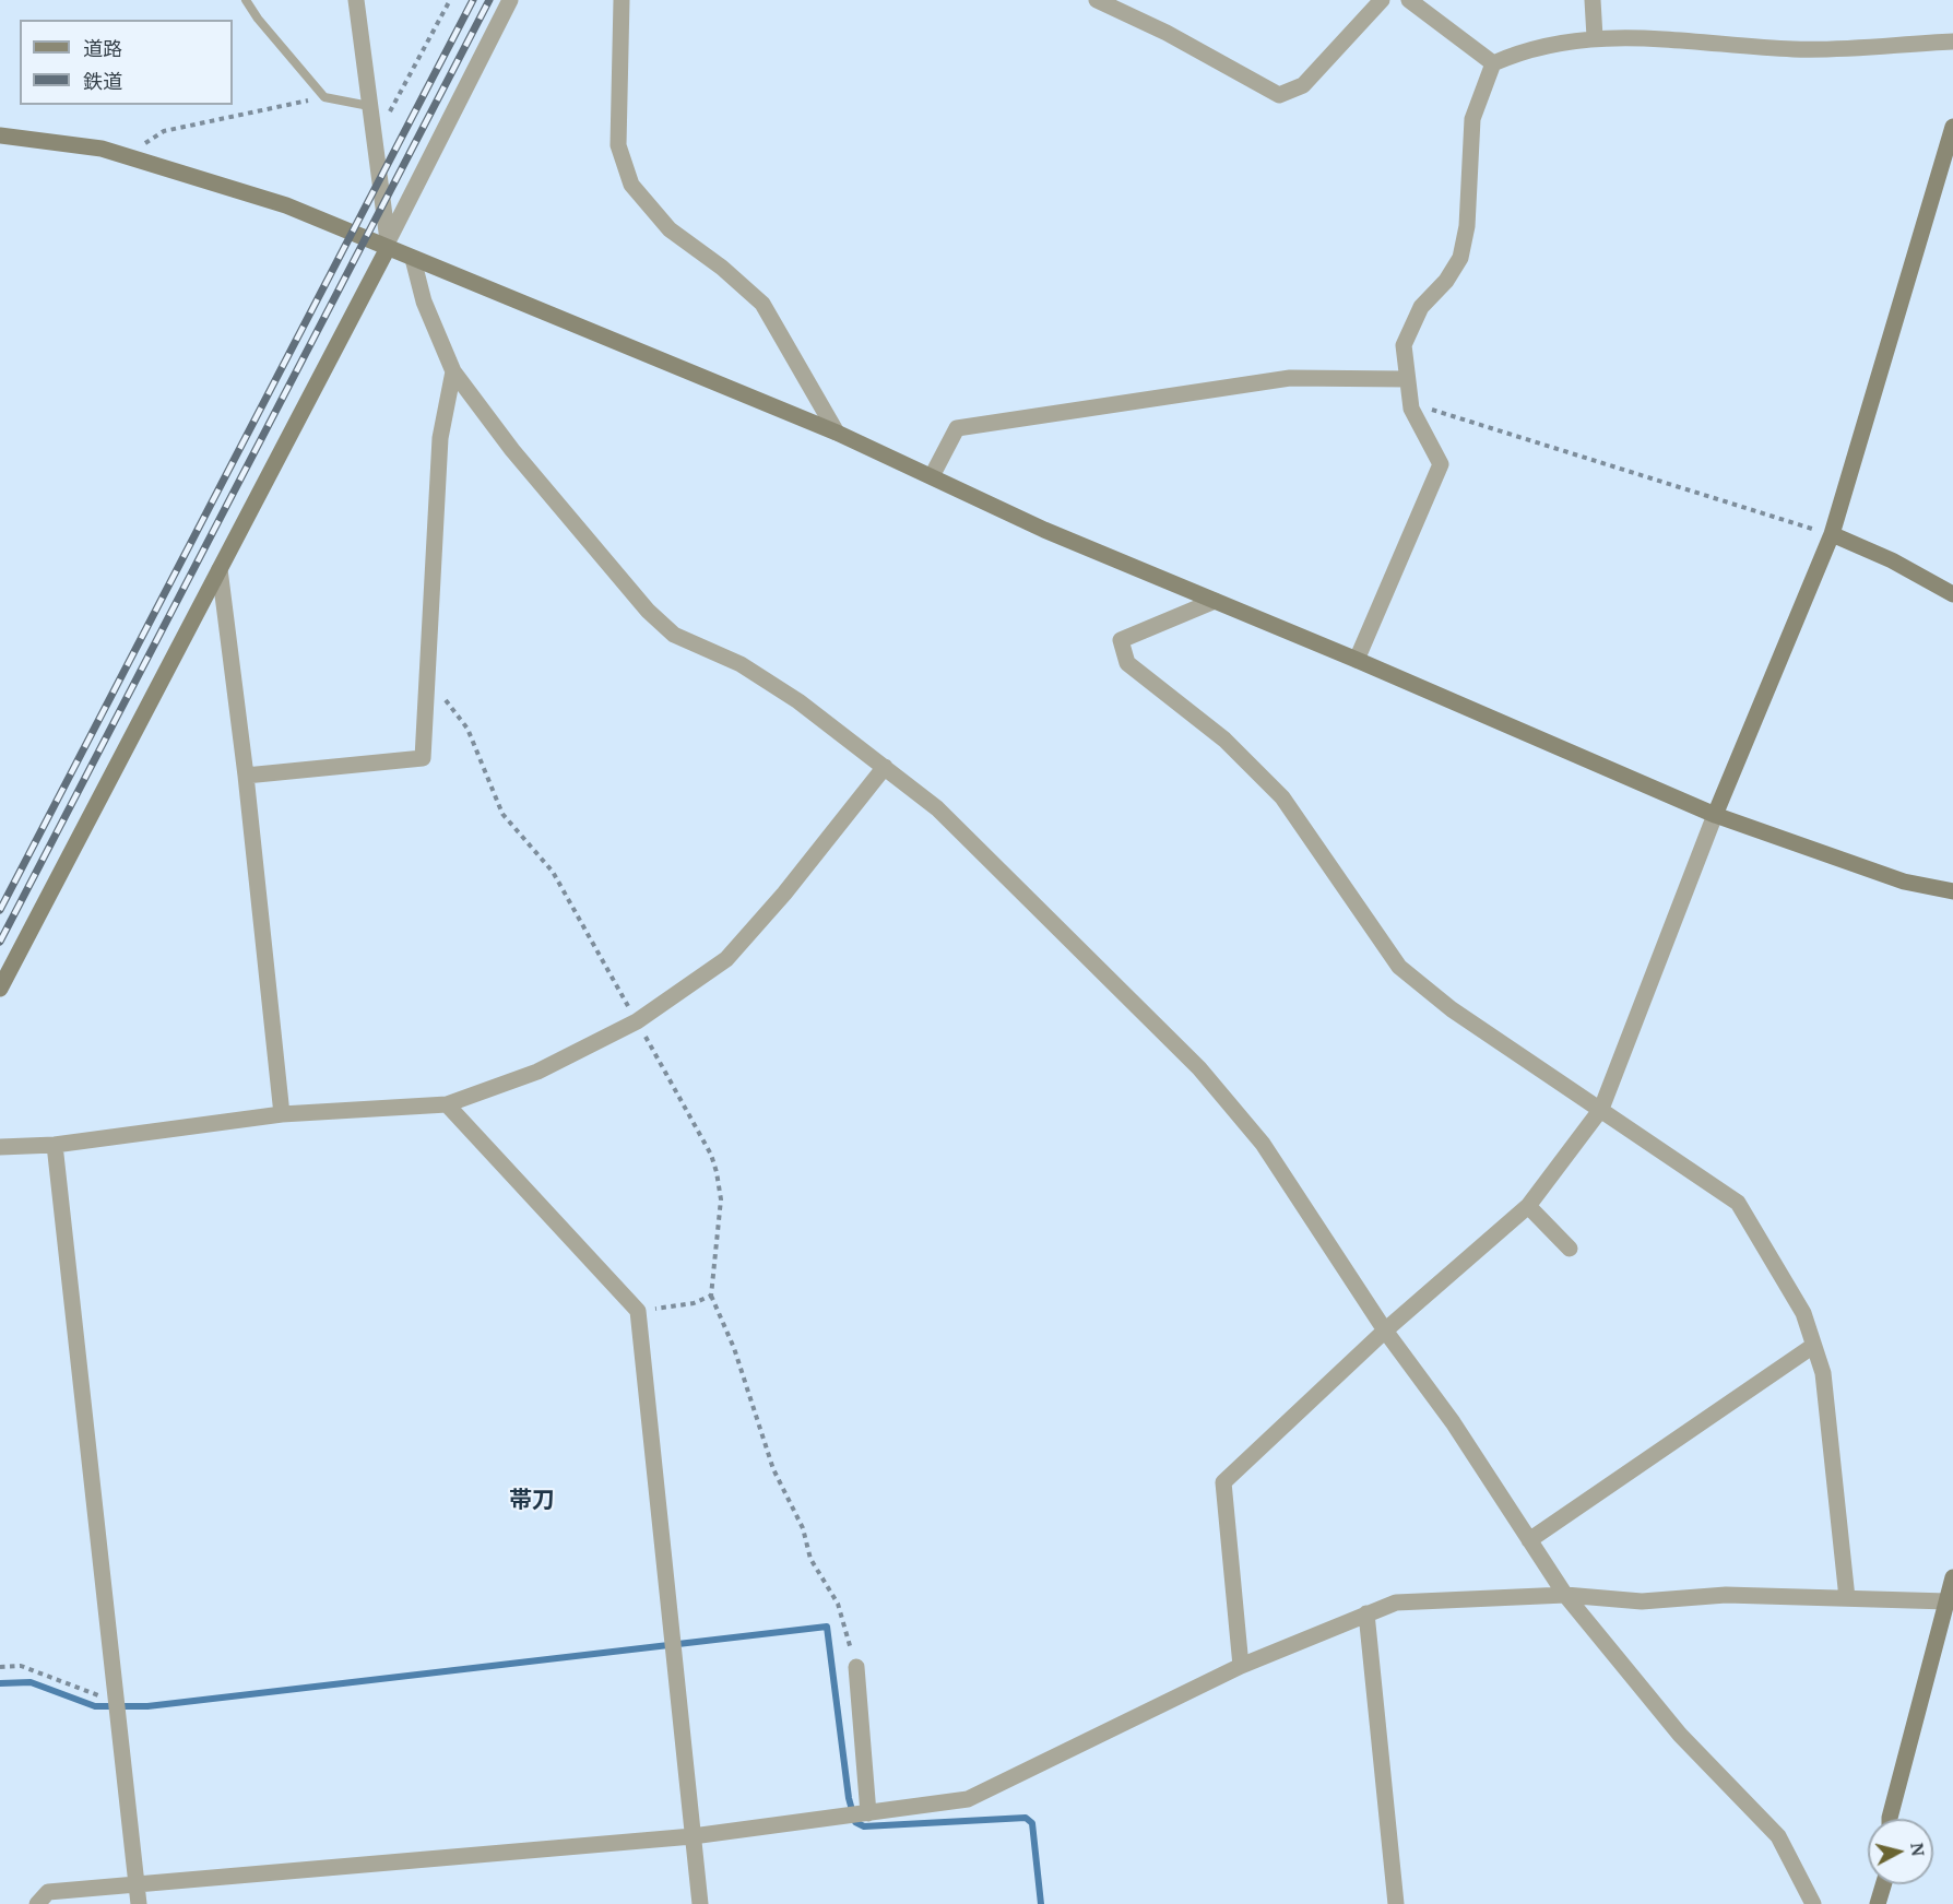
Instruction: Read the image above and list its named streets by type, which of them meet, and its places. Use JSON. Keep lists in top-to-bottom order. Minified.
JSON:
{"districts":["帯刀"],"legend":["道路","鉄道"],"north":"right"}
